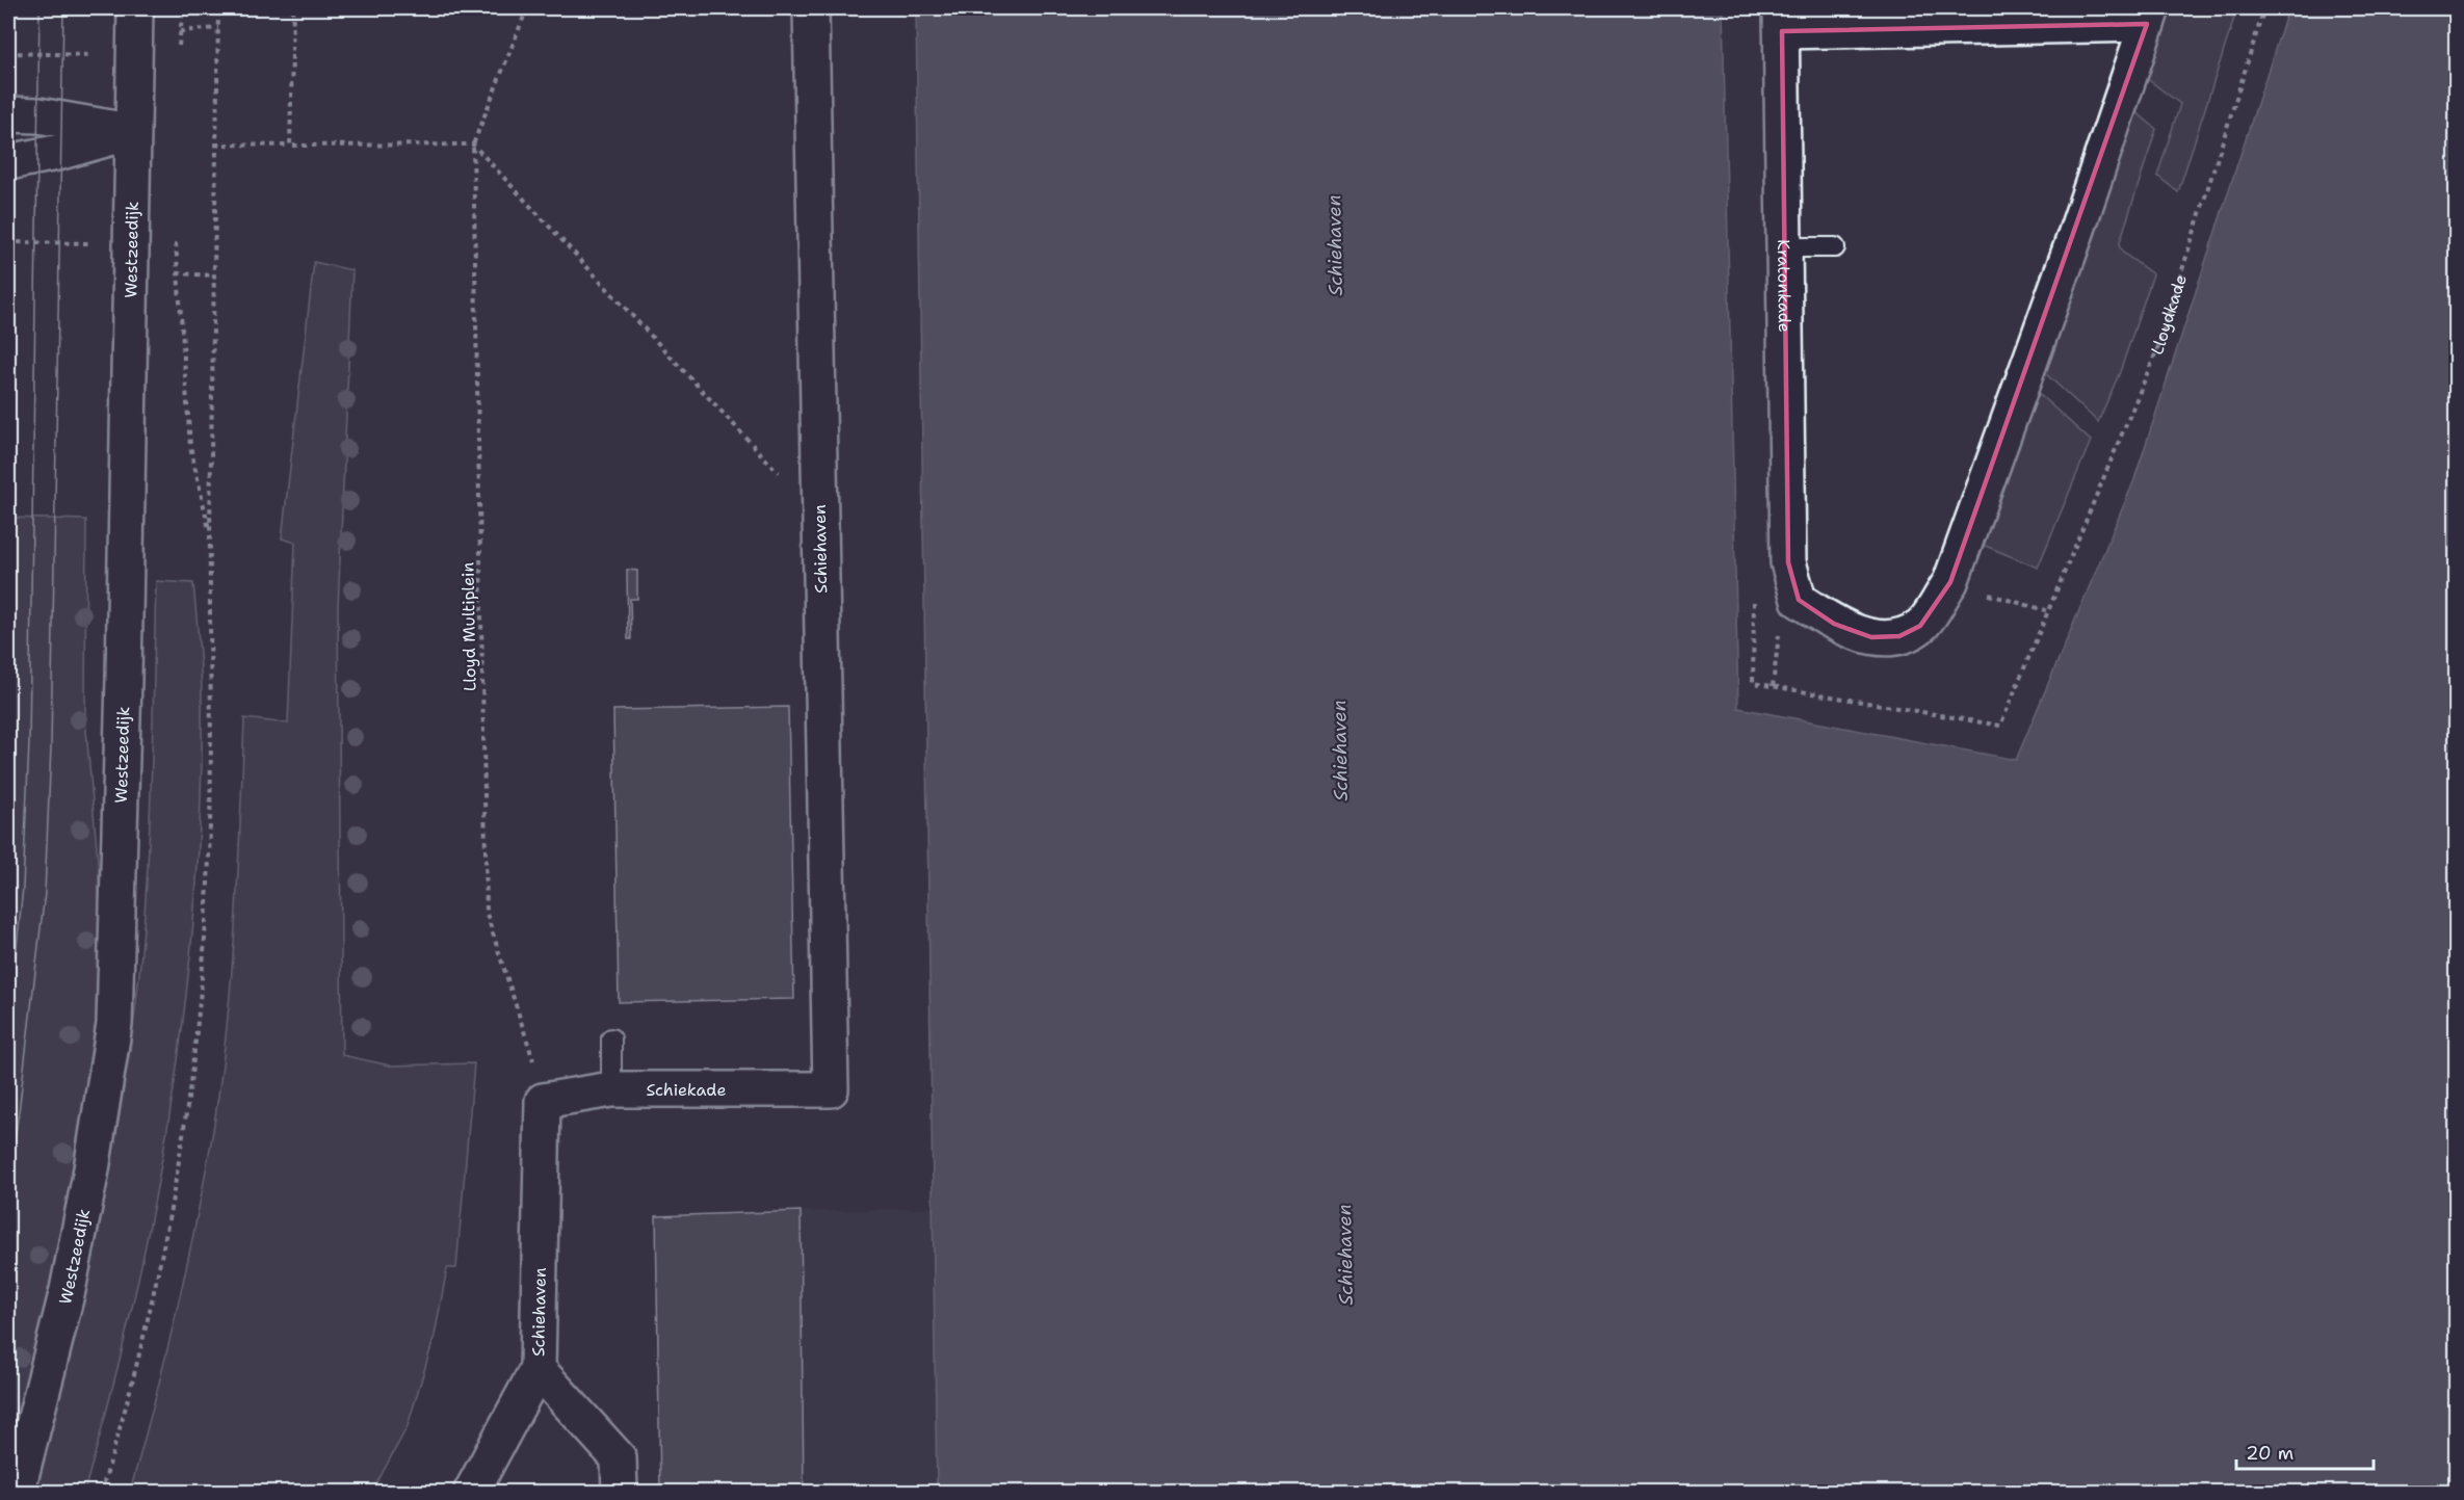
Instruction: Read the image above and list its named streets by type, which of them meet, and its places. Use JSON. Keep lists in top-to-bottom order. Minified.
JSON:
{"streets":{"street":["Westzeedijk","Kratonkade","Schiehaven","Schiekade"],"path":["Lloydkade","Lloyd Multiplein"]},"crossings":[["Schiehaven","Lloyd Multiplein"],["Schiehaven","Schiekade"],["Lloyd Multiplein","Schiekade"]],"water":["Schiehaven"],"scale_bar":"20 m"}
